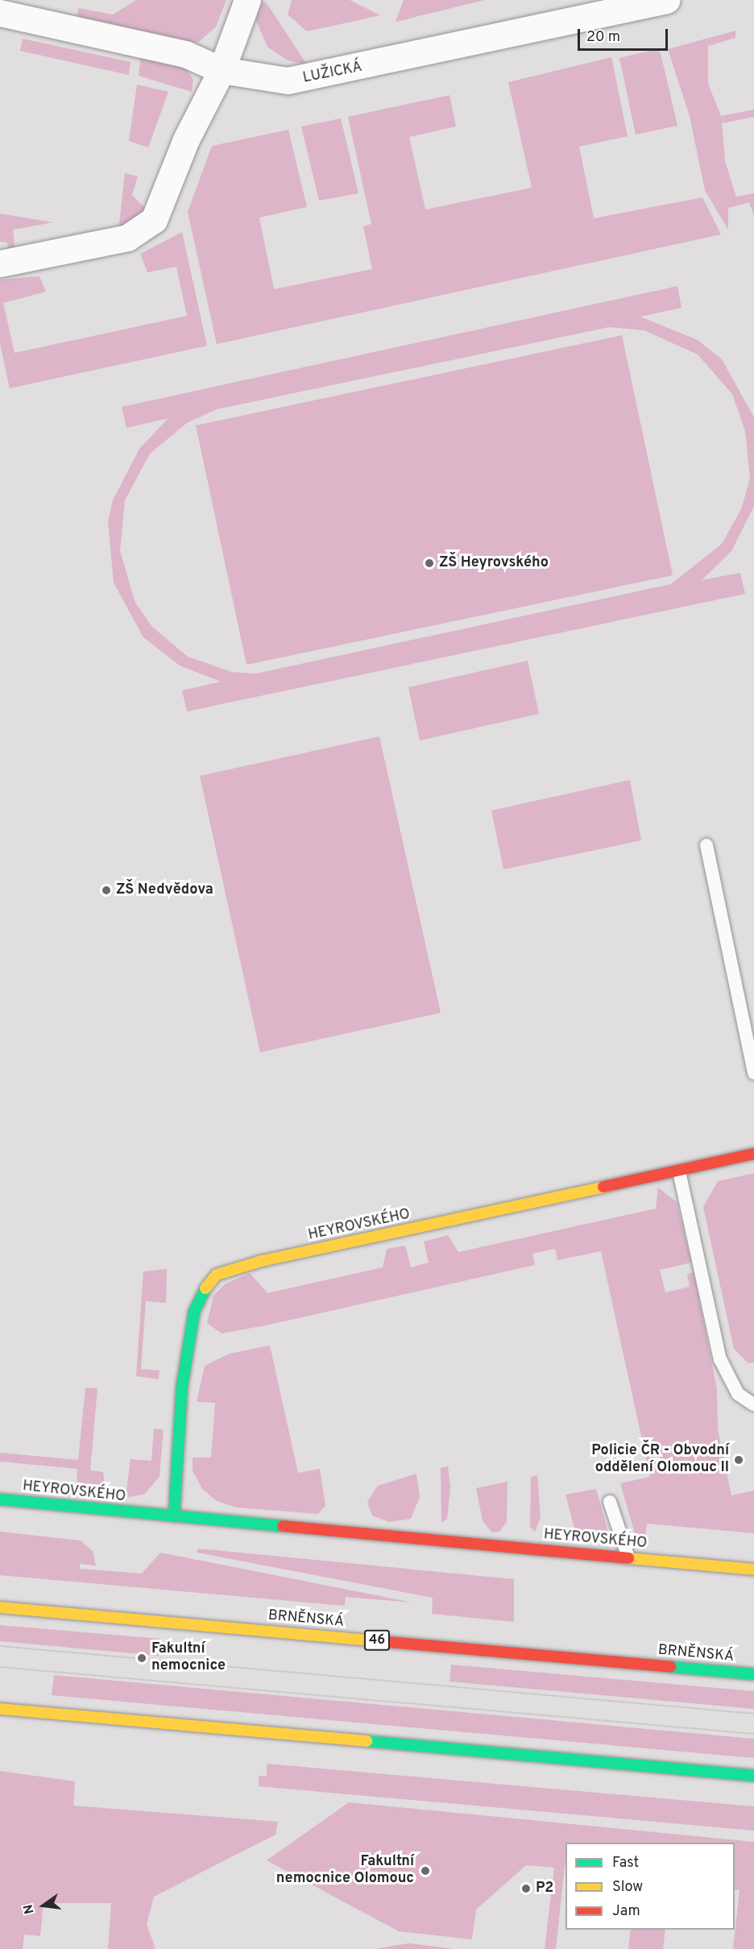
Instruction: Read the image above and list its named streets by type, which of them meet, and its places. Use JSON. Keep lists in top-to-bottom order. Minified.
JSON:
{"streets":{"street":["LUŽICKÁ","HEYROVSKÉHO","BRNĚNSKÁ","46"]},"places":["ZŠ Heyrovského","ZŠ Nedvědova","Policie ČR - Obvodní oddělení Olomouc II","Fakultní nemocnice","Fakultní nemocnice Olomouc","P2"],"legend":["Fast","Slow","Jam"],"scale_bar":"20 m","north":"left"}
